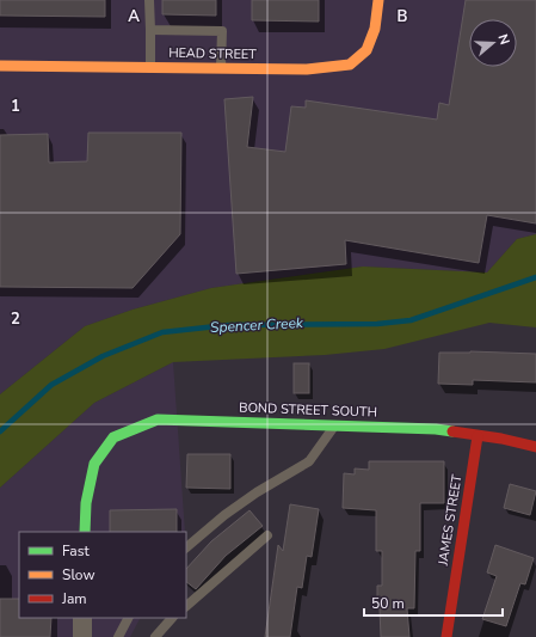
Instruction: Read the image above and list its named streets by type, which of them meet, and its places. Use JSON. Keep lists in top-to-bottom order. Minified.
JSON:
{"streets":{"street":["HEAD STREET","BOND STREET SOUTH","JAMES STREET"]},"crossings":[["BOND STREET SOUTH","JAMES STREET"]],"water":["Spencer Creek"],"legend":["Fast","Slow","Jam"],"scale_bar":"50 m","north":"right","grid":{"columns":["A","B"],"rows":["1","2"]}}
